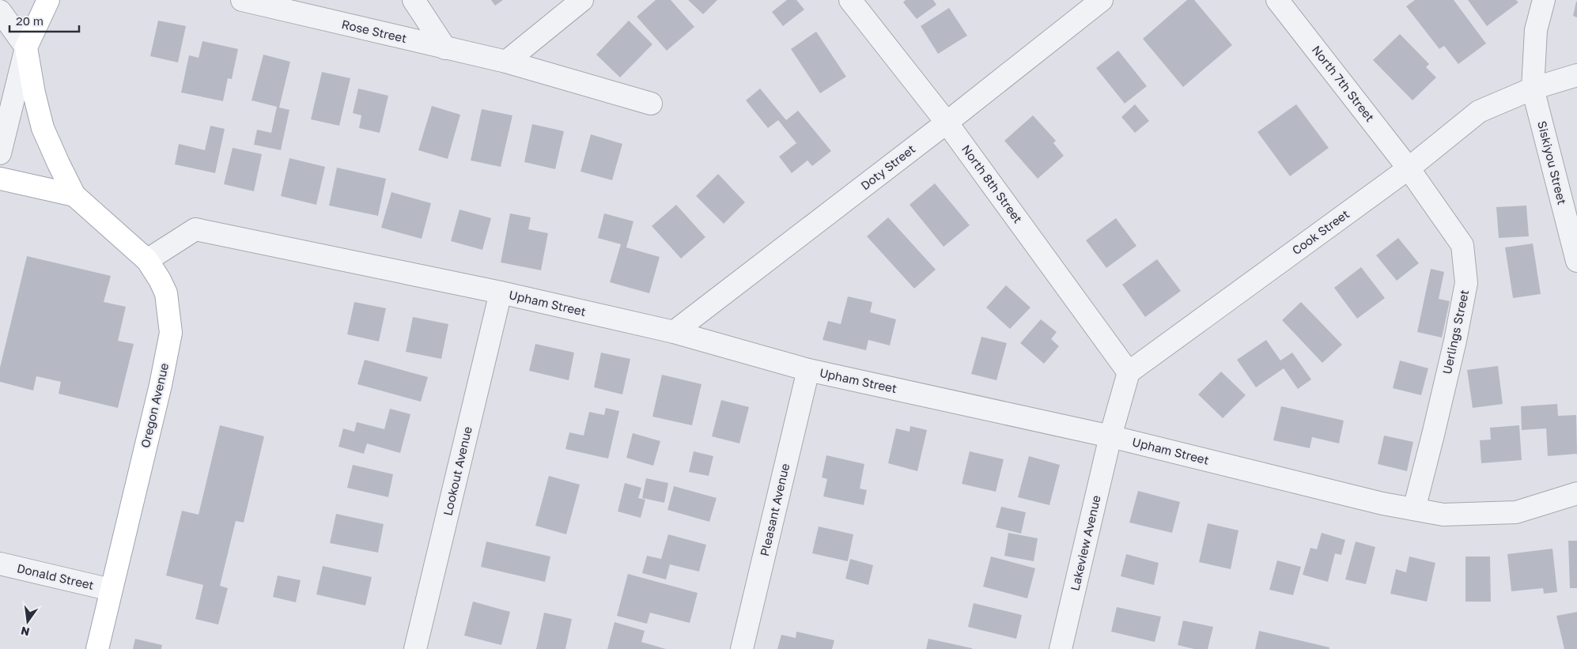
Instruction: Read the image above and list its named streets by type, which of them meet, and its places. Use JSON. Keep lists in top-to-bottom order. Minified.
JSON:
{"streets":{"main road":["Oregon Avenue"],"street":["Rose Street","North 7th Street","Siskiyou Street","Doty Street","North 8th Street","Cook Street","Upham Street","Uerlings Street","Lookout Avenue","Pleasant Avenue","Lakeview Avenue","Donald Street"]},"crossings":[["North 7th Street","Cook Street"],["North 7th Street","Uerlings Street"],["Siskiyou Street","Cook Street"],["Doty Street","North 8th Street"],["Doty Street","Upham Street"],["North 8th Street","Cook Street"],["Cook Street","Uerlings Street"],["Upham Street","Uerlings Street"],["Upham Street","Oregon Avenue"],["Upham Street","Lookout Avenue"],["Upham Street","Pleasant Avenue"],["Upham Street","Lakeview Avenue"],["Oregon Avenue","Donald Street"]],"scale_bar":"20 m","north":"bottom"}
